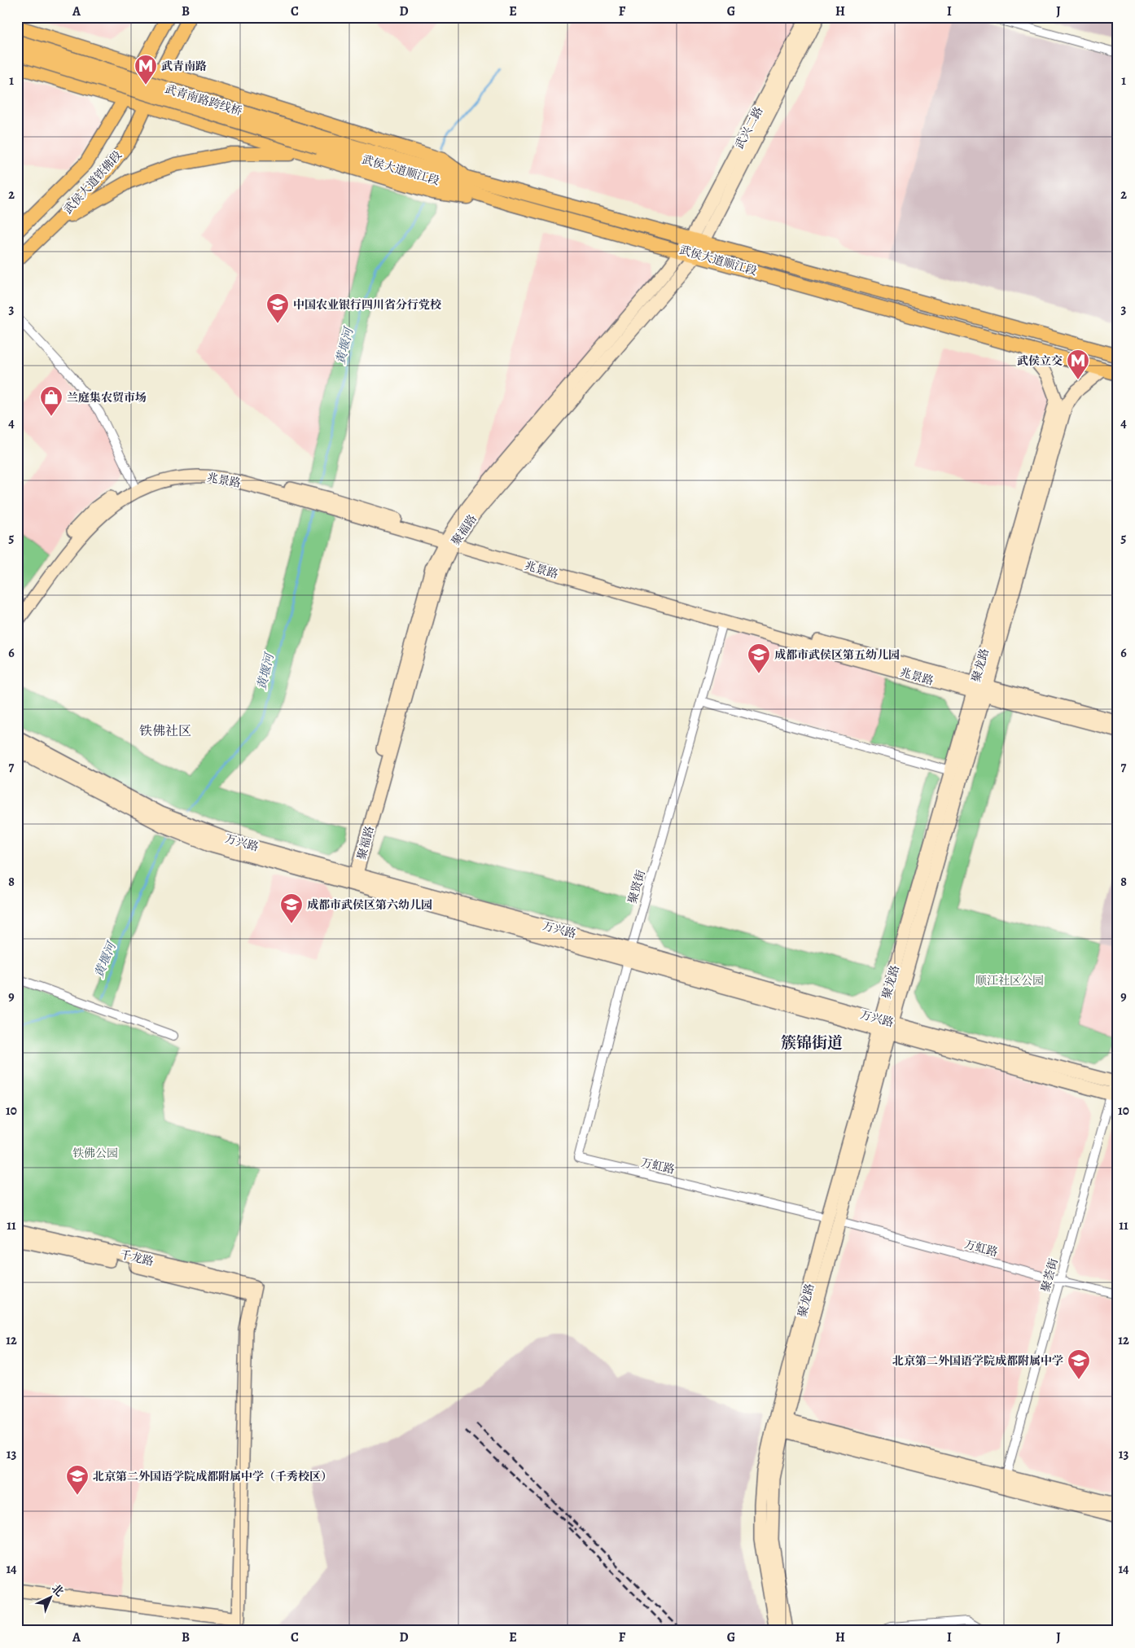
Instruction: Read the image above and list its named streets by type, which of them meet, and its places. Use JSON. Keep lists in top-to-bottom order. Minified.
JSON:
{"streets":{"main road":["武青南路跨线桥","武侯大道顺江段","武侯大道铁佛段"],"street":["武兴二路","兆景路","聚福路","聚龙路","万兴路","聚贤街","万虹路","千龙路","聚荟街"]},"crossings":[["武青南路跨线桥","武侯大道顺江段"],["武兴二路","武侯大道顺江段"],["武兴二路","聚福路"],["武侯大道顺江段","聚福路"],["武侯大道顺江段","聚龙路"],["兆景路","聚福路"],["兆景路","聚龙路"],["兆景路","聚贤街"],["聚福路","万兴路"],["聚龙路","万兴路"],["聚龙路","万虹路"],["万兴路","聚贤街"],["万兴路","聚荟街"],["聚贤街","万虹路"],["万虹路","聚荟街"]],"districts":["铁佛社区","簇锦街道"],"water":["黄堰河"],"parks":["顺江社区公园","铁佛公园"],"places":{"metro station":["武青南路","武侯立交"],"school or university":["中国农业银行四川省分行党校","成都市武侯区第五幼儿园","成都市武侯区第六幼儿园","北京第二外国语学院成都附属中学","北京第二外国语学院成都附属中学（千秀校区）"],"shop":["兰庭集农贸市场"]},"north":"top right","grid":{"columns":["A","B","C","D","E","F","G","H","I","J"],"rows":["1","2","3","4","5","6","7","8","9","10","11","12","13","14"]}}
